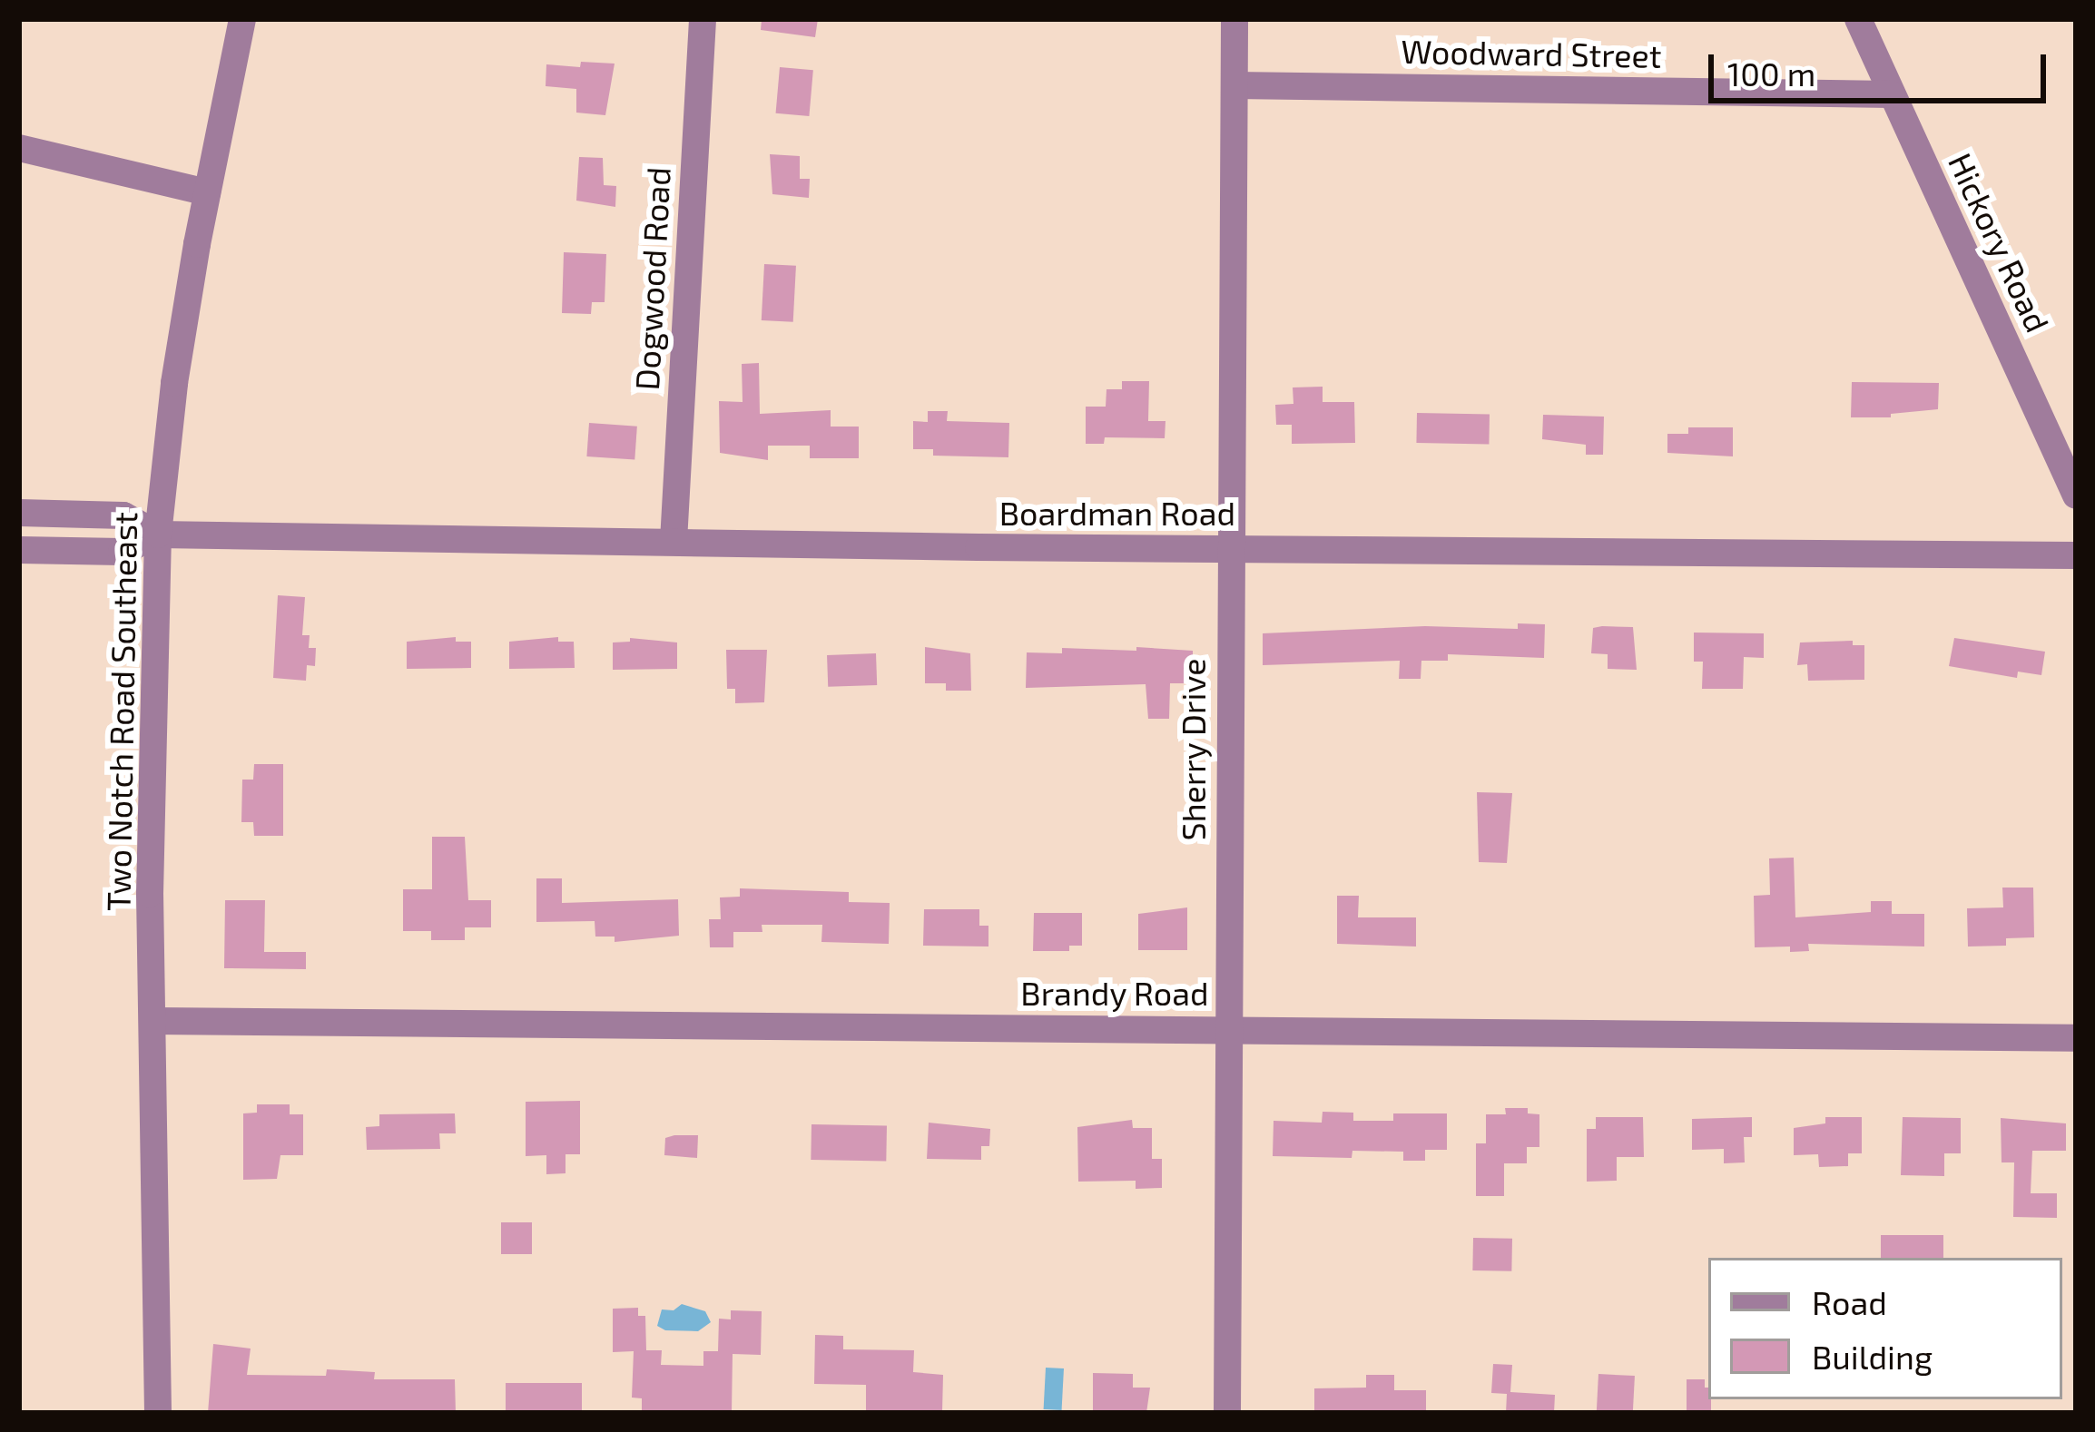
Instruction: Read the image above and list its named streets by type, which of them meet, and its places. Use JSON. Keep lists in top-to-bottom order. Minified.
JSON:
{"streets":{"street":["Woodward Street","Hickory Road","Dogwood Road","Boardman Road","Two Notch Road Southeast","Sherry Drive","Brandy Road"]},"crossings":[["Woodward Street","Hickory Road"],["Woodward Street","Sherry Drive"],["Dogwood Road","Boardman Road"],["Boardman Road","Two Notch Road Southeast"],["Boardman Road","Sherry Drive"],["Two Notch Road Southeast","Brandy Road"],["Sherry Drive","Brandy Road"]],"legend":["Road","Building"],"scale_bar":"100 m"}
